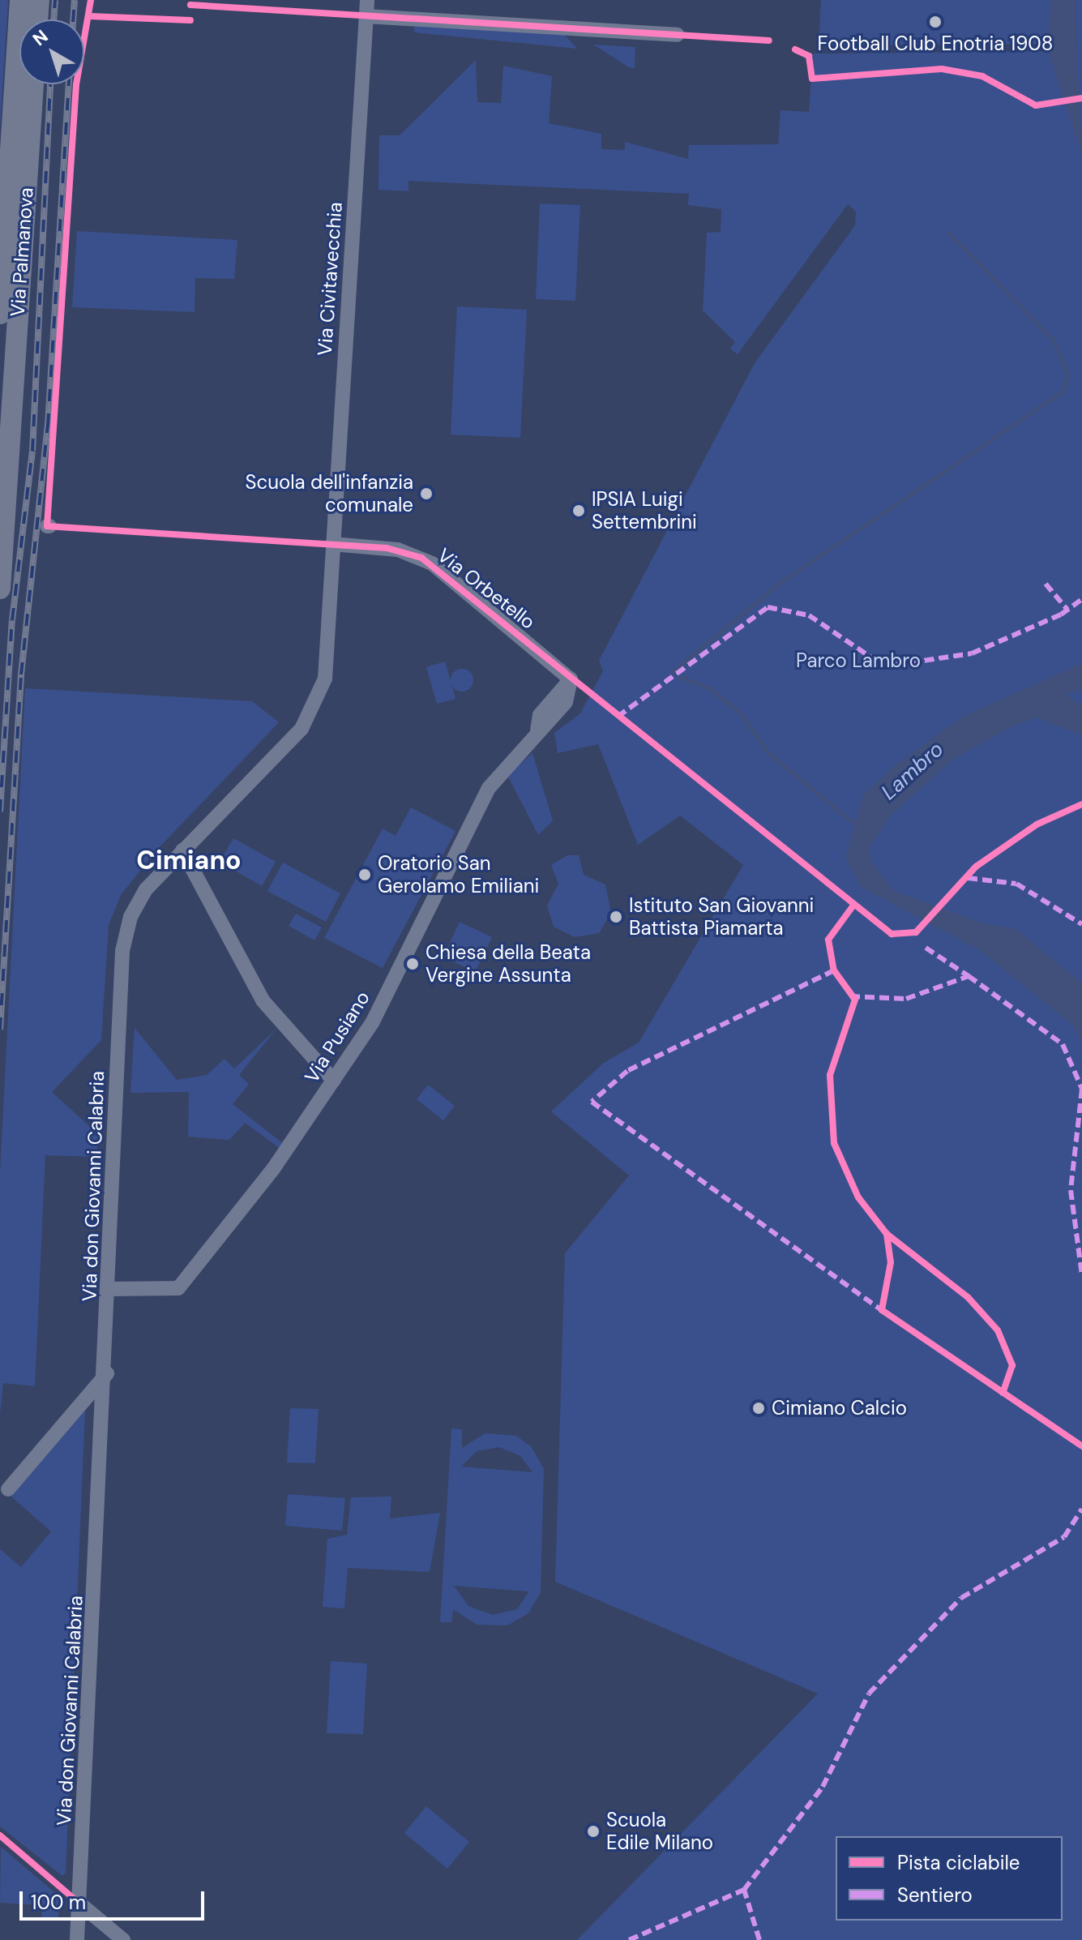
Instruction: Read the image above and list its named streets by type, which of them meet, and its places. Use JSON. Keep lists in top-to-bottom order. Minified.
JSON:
{"streets":{"highway":["Via Palmanova"],"street":["Via Civitavecchia","Via Orbetello","Via Pusiano","Via don Giovanni Calabria"]},"crossings":[["Via Civitavecchia","Via Orbetello"],["Via Civitavecchia","Via don Giovanni Calabria"],["Via Orbetello","Via Pusiano"],["Via Orbetello","Via don Giovanni Calabria"],["Via Pusiano","Via don Giovanni Calabria"]],"districts":["Cimiano"],"water":["Lambro"],"parks":["Parco Lambro"],"places":["Football Club Enotria 1908","Scuola dell'infanzia comunale","IPSIA Luigi Settembrini","Oratorio San Gerolamo Emiliani","Istituto San Giovanni Battista Piamarta","Chiesa della Beata Vergine Assunta","Cimiano Calcio","Scuola Edile Milano"],"legend":["Pista ciclabile","Sentiero"],"scale_bar":"100 m","north":"top left"}
